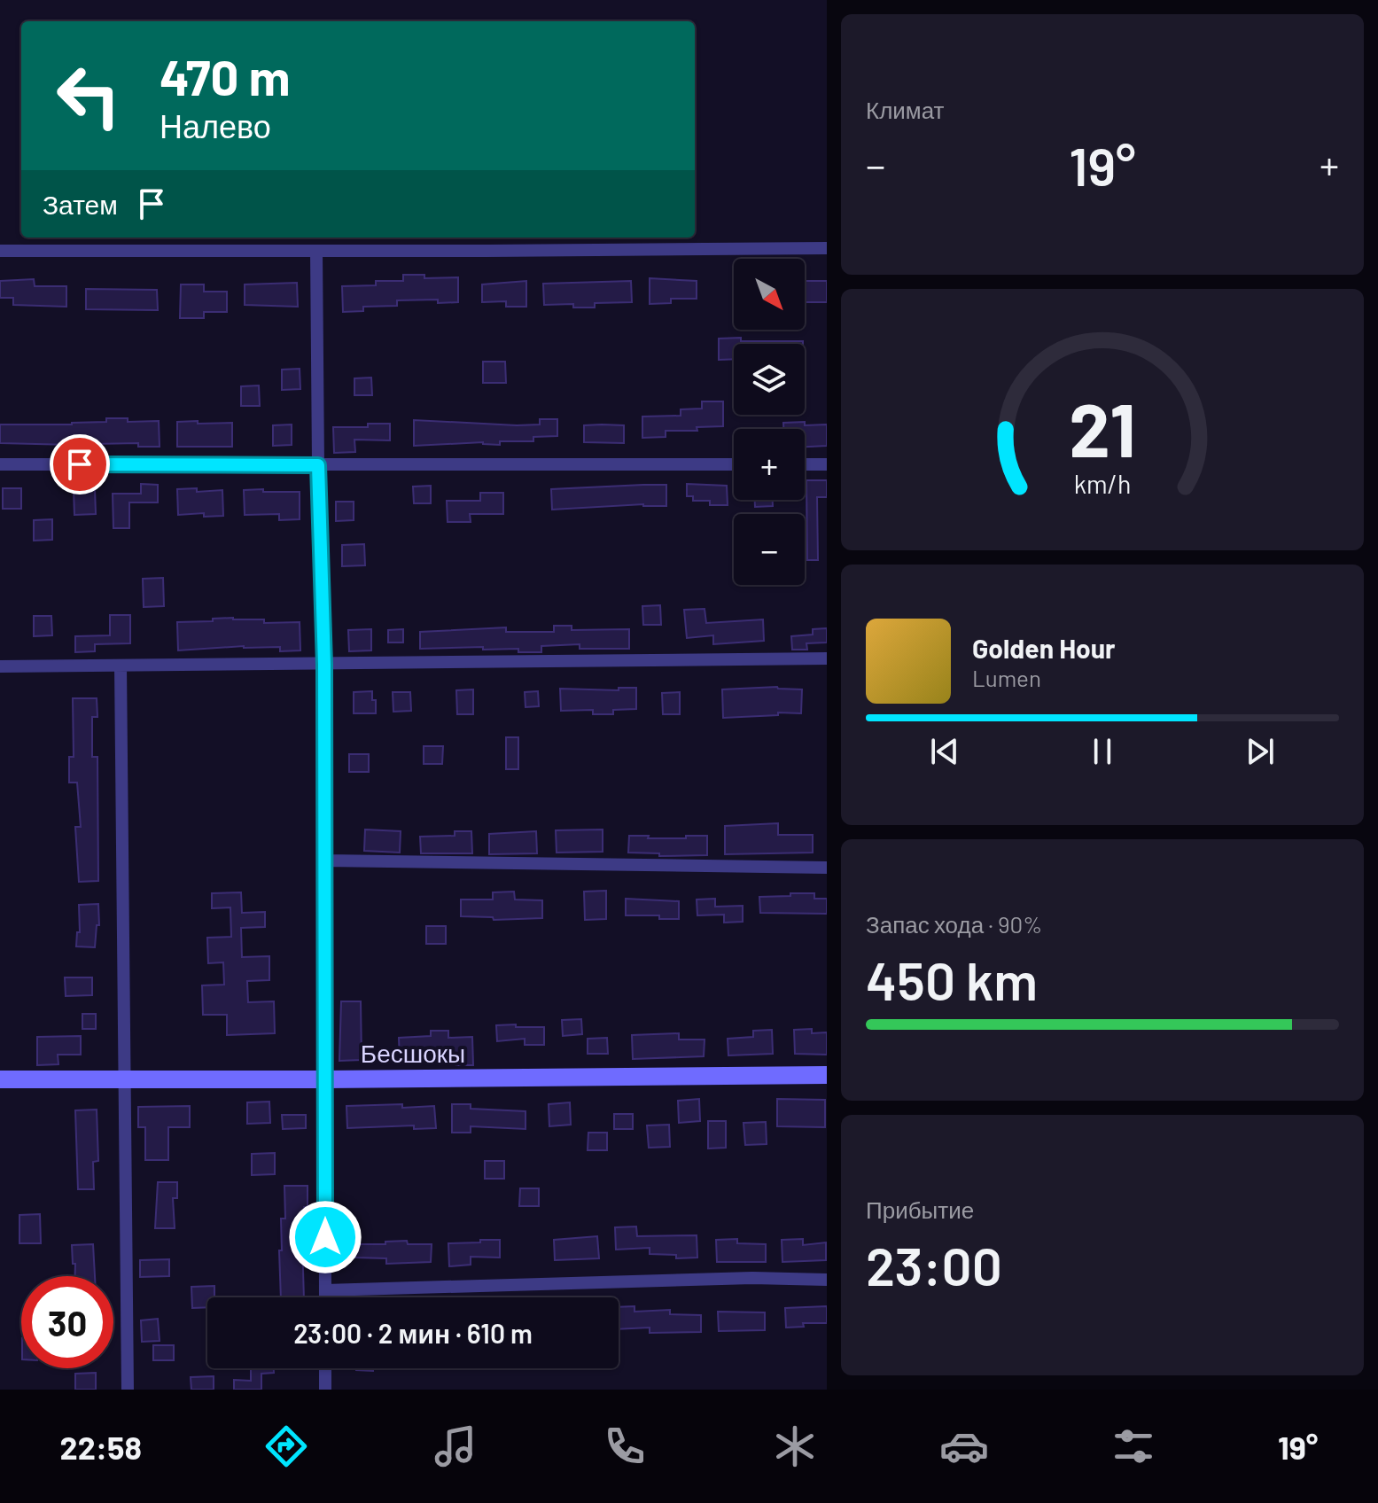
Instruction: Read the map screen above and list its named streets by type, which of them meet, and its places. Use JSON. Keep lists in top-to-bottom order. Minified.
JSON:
{"streets":{"street":["Бесшокы"]},"north":"bottom right","page":{"tile":["Климат",["Запас хода · 90%","450 km"],["Прибытие","23:00"]],"turn":["470 m","Налево"],"heat":["−","19°","+"],"then":"Затем","map_buttons":["+","−"],"song":["Golden Hour","Lumen"],"limit":"30","trip":"23:00 · 2 мин · 610 m","tabs":["22:58","19°"],"gauge":["21","km/h"]}}
